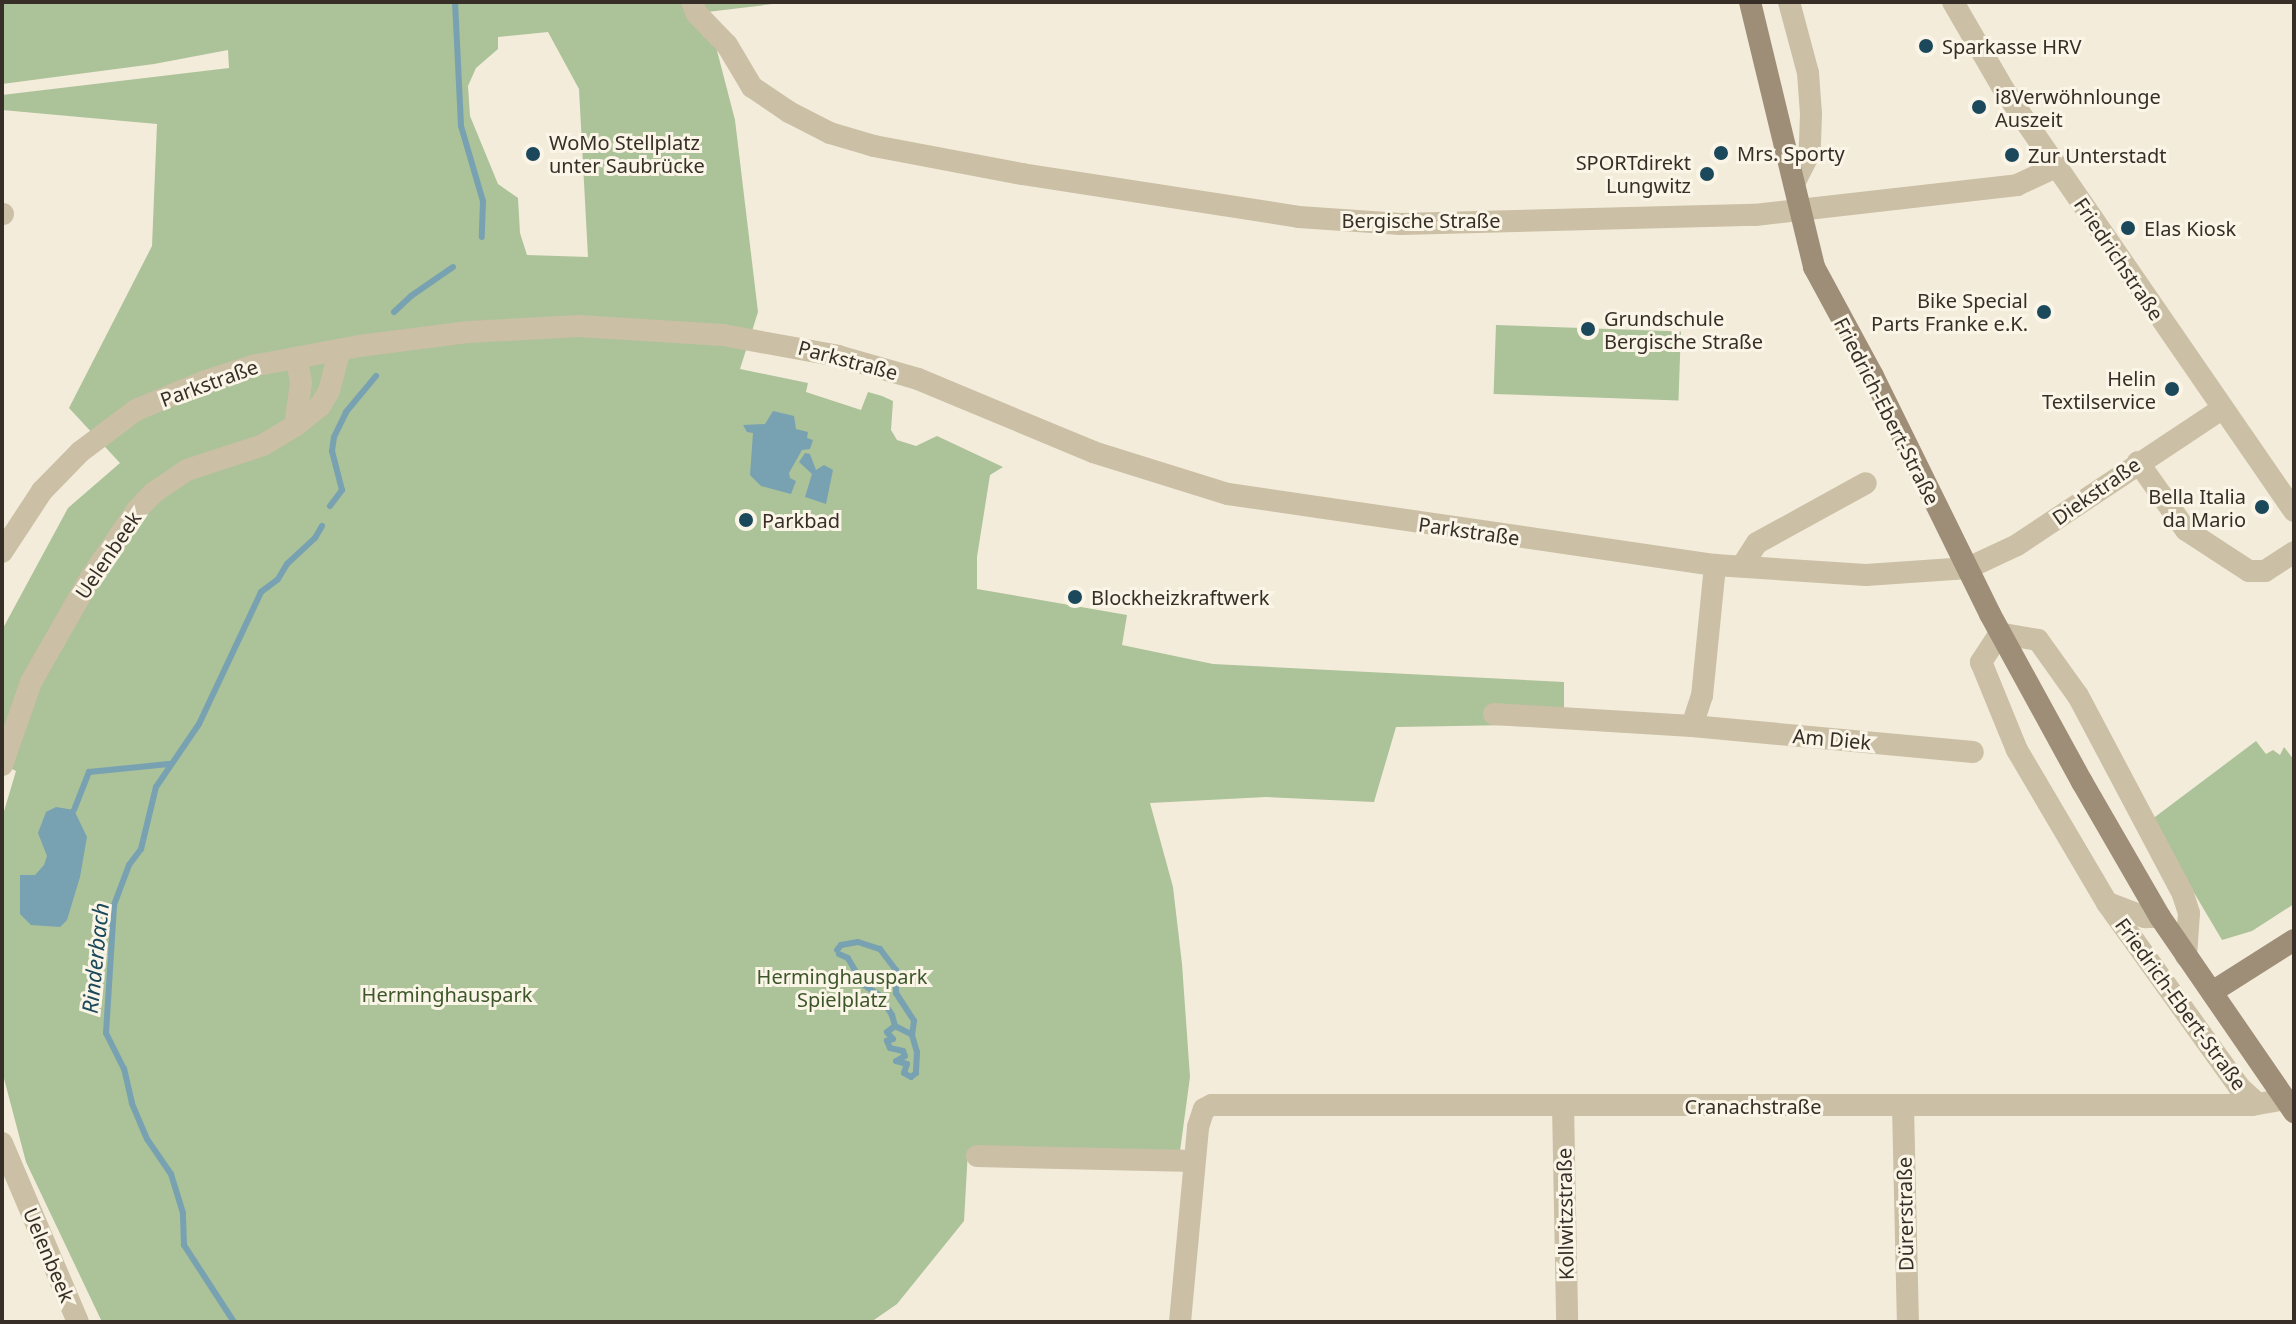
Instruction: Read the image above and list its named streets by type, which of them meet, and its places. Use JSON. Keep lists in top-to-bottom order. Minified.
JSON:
{"streets":{"main road":["Friedrich-Ebert-Straße"],"street":["Bergische Straße","Friedrichstraße","Parkstraße","Diekstraße","Uelenbeek","Am Diek","Cranachstraße","Kollwitzstraße","Dürerstraße"]},"crossings":[["Bergische Straße","Friedrichstraße"],["Bergische Straße","Friedrich-Ebert-Straße"],["Friedrichstraße","Diekstraße"],["Parkstraße","Friedrich-Ebert-Straße"],["Parkstraße","Diekstraße"],["Parkstraße","Uelenbeek"],["Friedrich-Ebert-Straße","Diekstraße"],["Friedrich-Ebert-Straße","Cranachstraße"],["Cranachstraße","Kollwitzstraße"],["Cranachstraße","Dürerstraße"]],"water":["Rinderbach"],"parks":["Herminghauspark Spielplatz","Herminghauspark"],"places":["Sparkasse HRV","i8Verwöhnlounge Auszeit","Mrs. Sporty","WoMo Stellplatz unter Saubrücke","Zur Unterstadt","SPORTdirekt Lungwitz","Elas Kiosk","Bike Special Parts Franke e.K.","Grundschule Bergische Straße","Helin Textilservice","Bella Italia da Mario","Parkbad","Blockheizkraftwerk"]}
